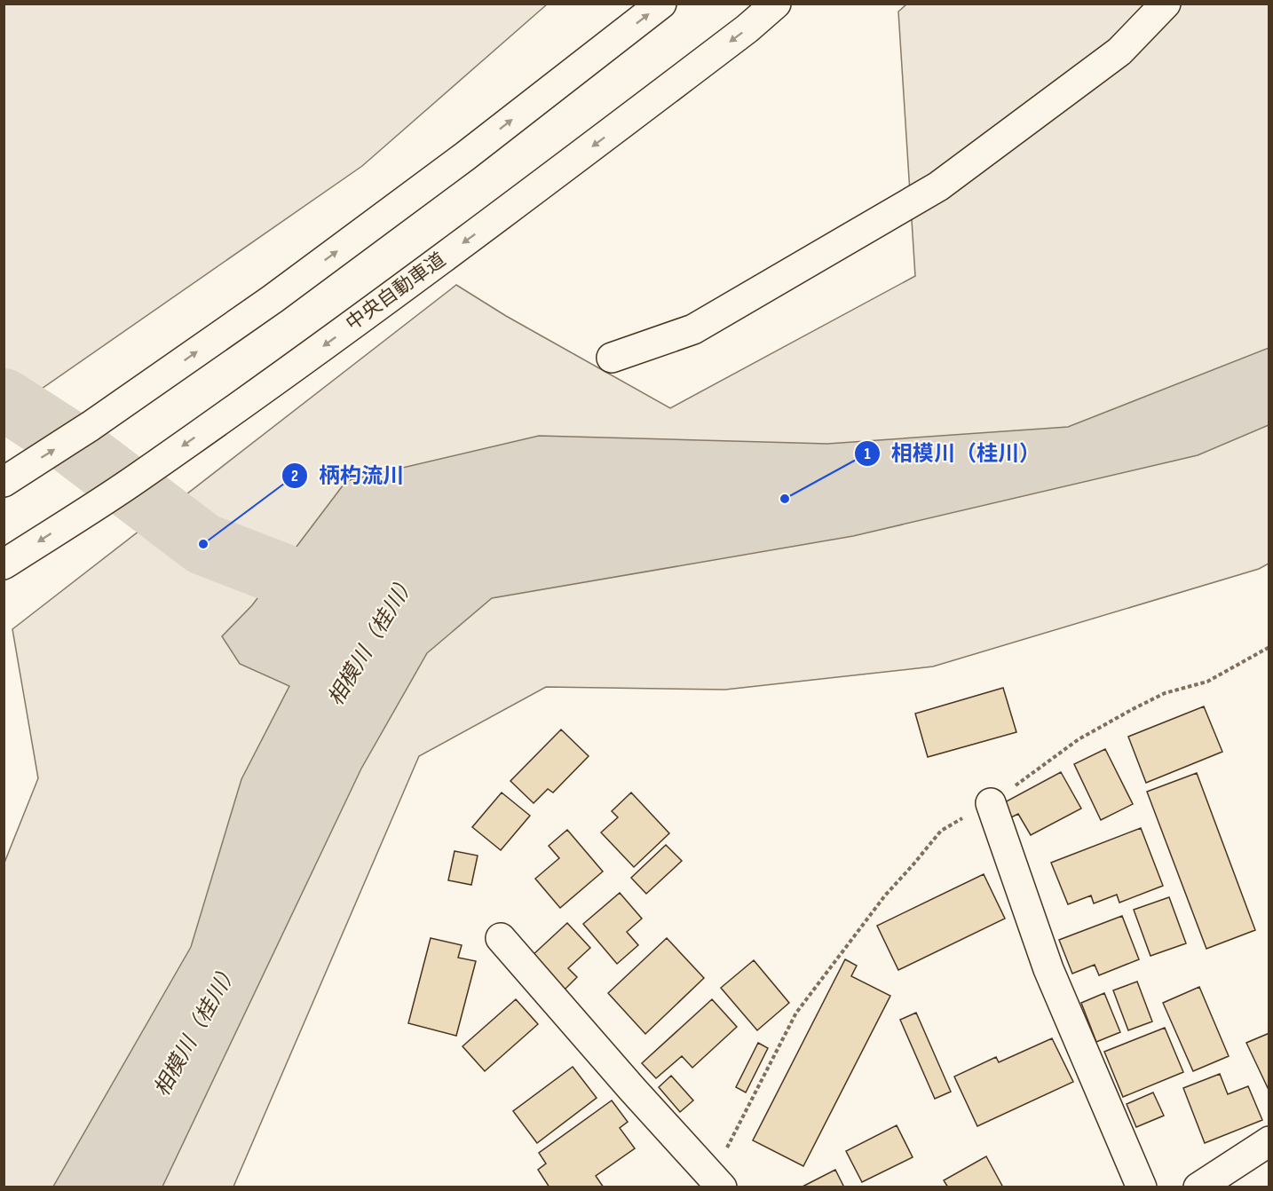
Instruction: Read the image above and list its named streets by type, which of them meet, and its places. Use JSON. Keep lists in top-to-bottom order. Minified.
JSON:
{"streets":{"main road":["中央自動車道"]},"water":["相模川（桂川）"],"places":["相模川（桂川）","柄杓流川"]}
